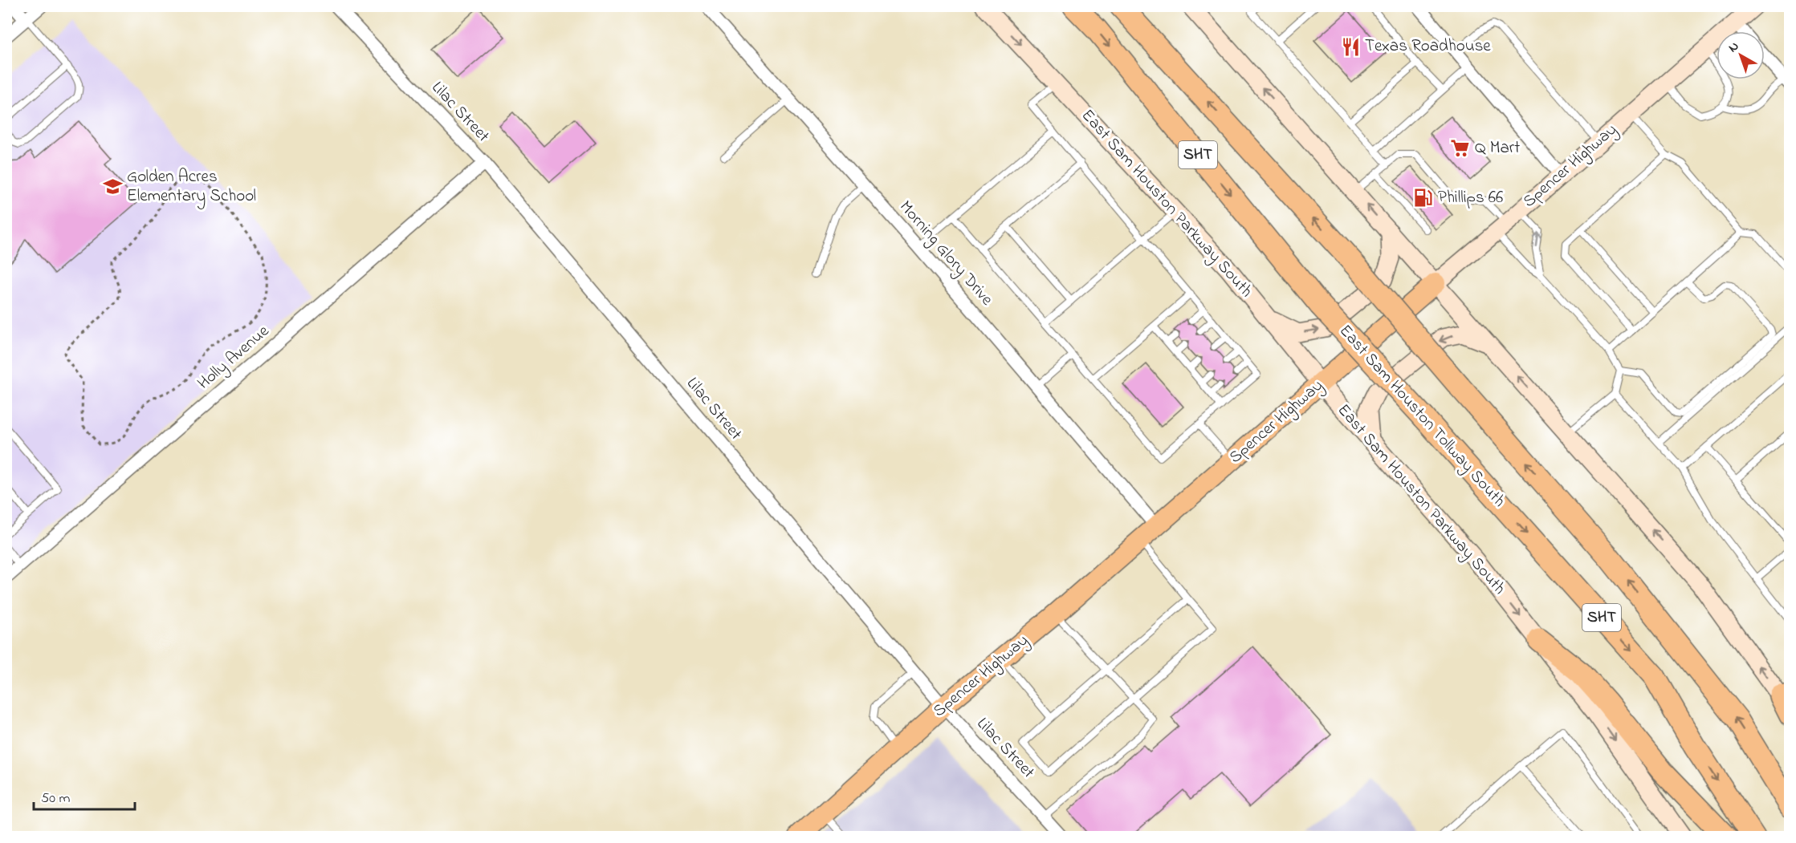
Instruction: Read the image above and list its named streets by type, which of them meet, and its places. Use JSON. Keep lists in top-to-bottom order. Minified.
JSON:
{"streets":{"highway":["SHT","East Sam Houston Tollway South"],"main road":["Spencer Highway","East Sam Houston Parkway South"],"street":["Lilac Street","Morning Glory Drive","Holly Avenue"]},"crossings":[["Lilac Street","Spencer Highway"],["Lilac Street","Holly Avenue"],["Spencer Highway","East Sam Houston Parkway South"],["Spencer Highway","Morning Glory Drive"]],"one_way":["East Sam Houston Parkway South"],"places":{"restaurant":["Texas Roadhouse"],"supermarket":["Q Mart"],"school or university":["Golden Acres Elementary School"],"fuel station":["Phillips 66"]},"scale_bar":"50 m","north":"top left"}
